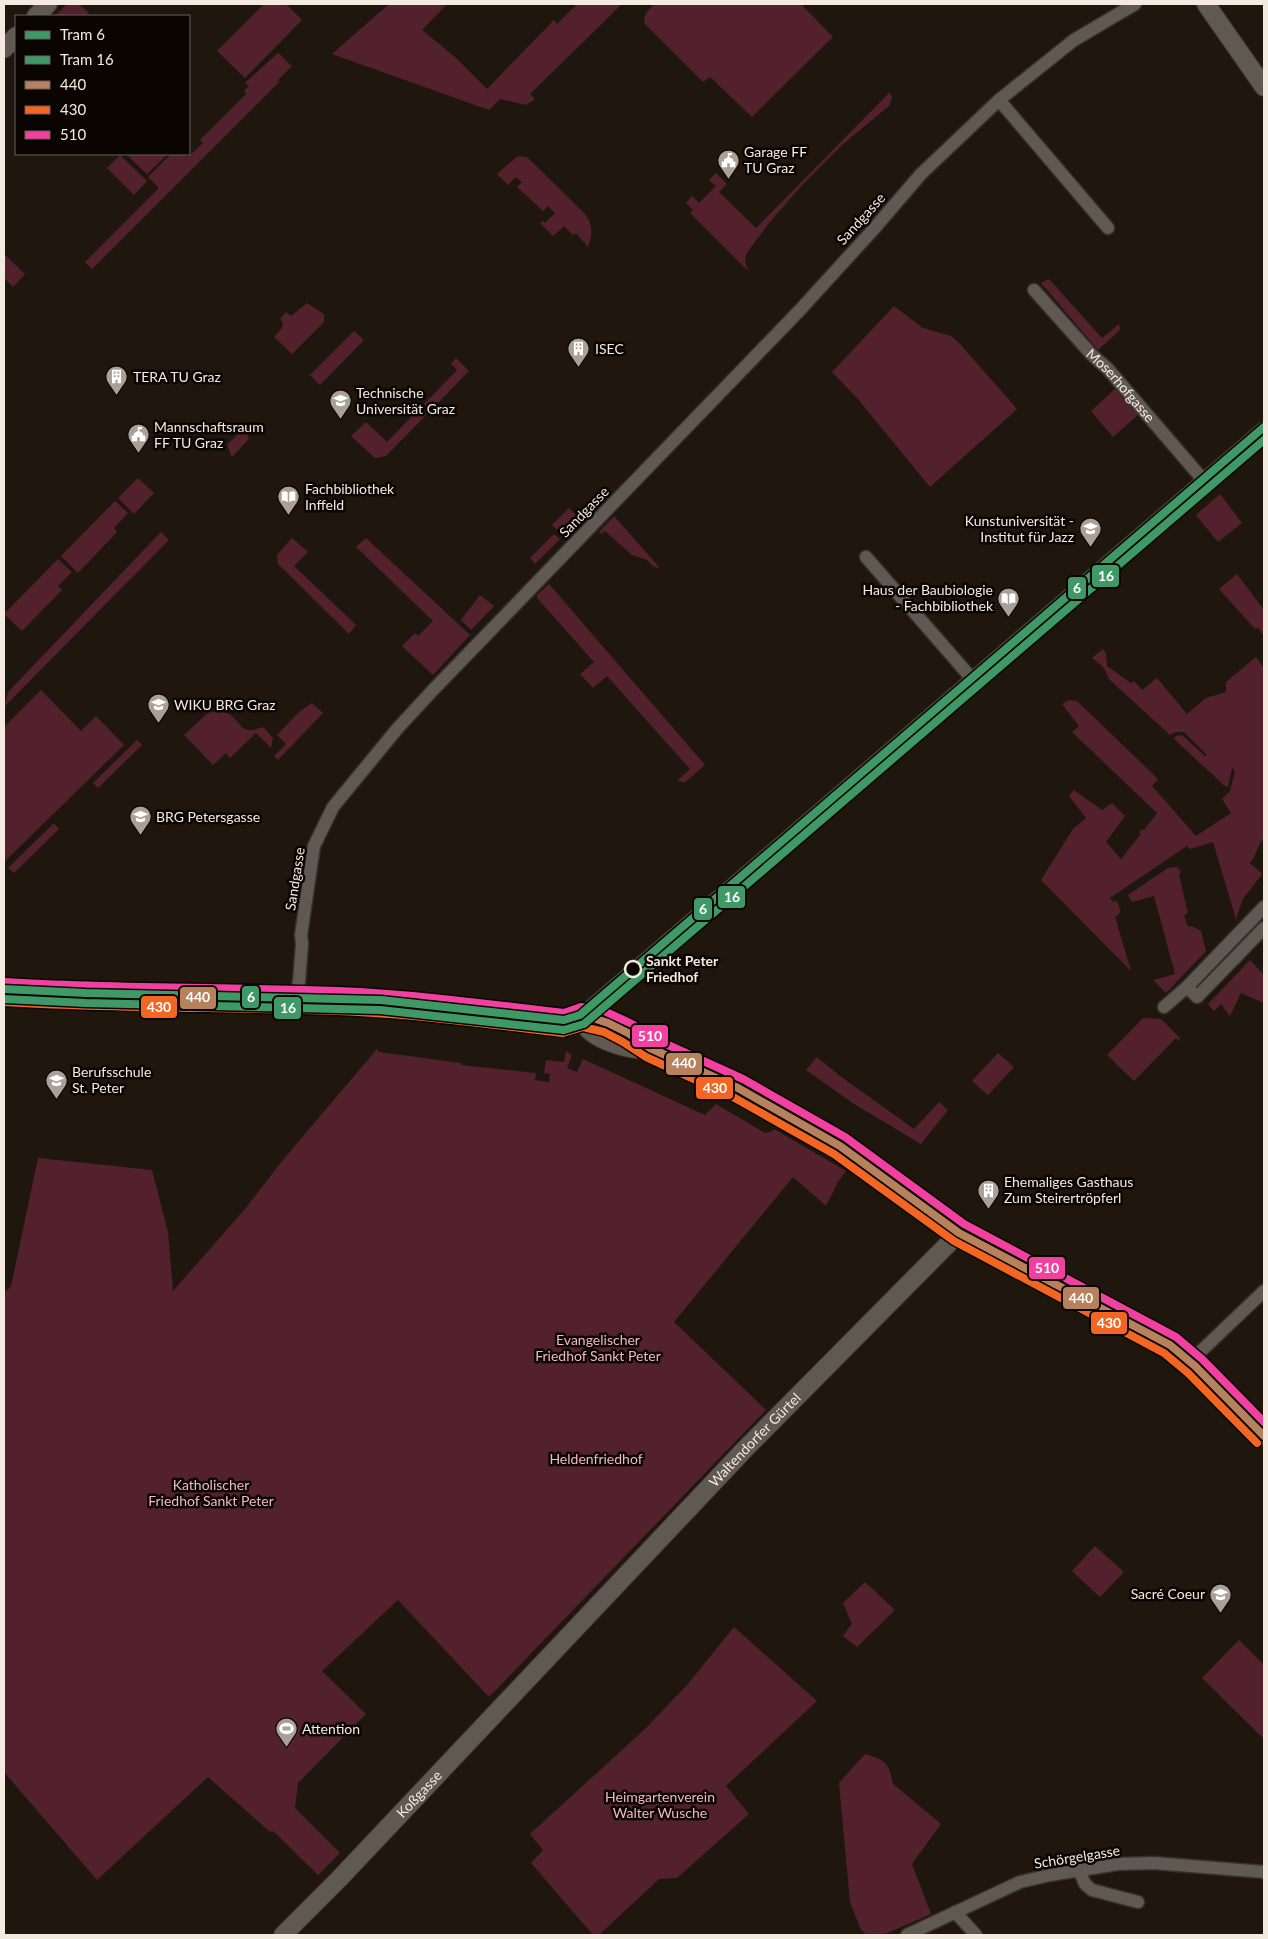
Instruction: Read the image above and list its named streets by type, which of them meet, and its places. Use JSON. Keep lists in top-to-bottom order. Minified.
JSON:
{"streets":{"main road":["Waltendorfer Gürtel","Koßgasse"],"street":["Sandgasse","Moserhofgasse","Schörgelgasse"]},"crossings":[["Waltendorfer Gürtel","Koßgasse"]],"parks":["Evangelischer Friedhof Sankt Peter","Heldenfriedhof","Katholischer Friedhof Sankt Peter","Heimgartenverein Walter Wusche"],"places":{"public building":["Garage FF TU Graz","Mannschaftsraum FF TU Graz"],"building":["ISEC","TERA TU Graz","Ehemaliges Gasthaus Zum Steirertröpferl"],"school or university":["Technische Universität Graz","Kunstuniversität - Institut für Jazz","WIKU BRG Graz","BRG Petersgasse","Berufsschule St. Peter","Sacré Coeur"],"library":["Fachbibliothek Inffeld","Haus der Baubiologie - Fachbibliothek"],"other":["Sankt Peter Friedhof"],"sports":["Attention"]},"lines":["tram line 6","tram line 16","transit line 510","transit line 440","transit line 430"],"legend":["Tram 6","Tram 16","440","430","510"]}
